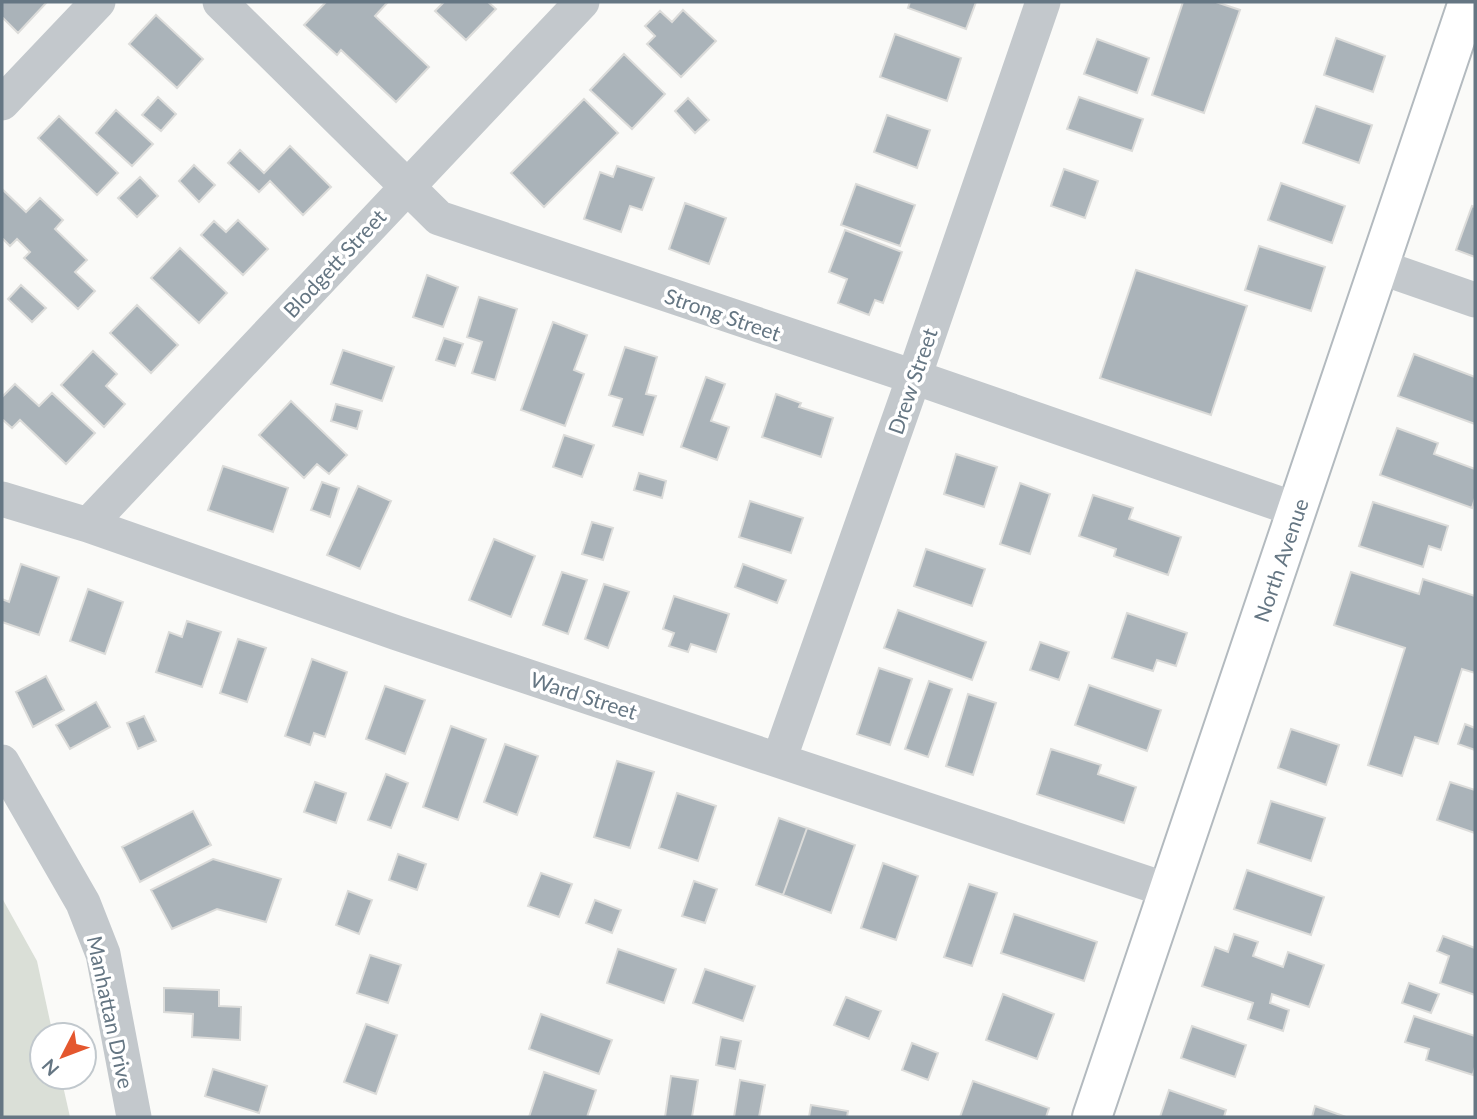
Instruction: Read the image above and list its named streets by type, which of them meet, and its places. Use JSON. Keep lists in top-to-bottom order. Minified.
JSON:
{"streets":{"main road":["North Avenue"],"street":["Blodgett Street","Strong Street","Drew Street","Ward Street","Manhattan Drive"]},"crossings":[["Blodgett Street","Strong Street"],["Blodgett Street","Ward Street"],["Strong Street","Drew Street"],["Strong Street","North Avenue"],["Drew Street","Ward Street"],["North Avenue","Ward Street"]],"north":"bottom left"}
